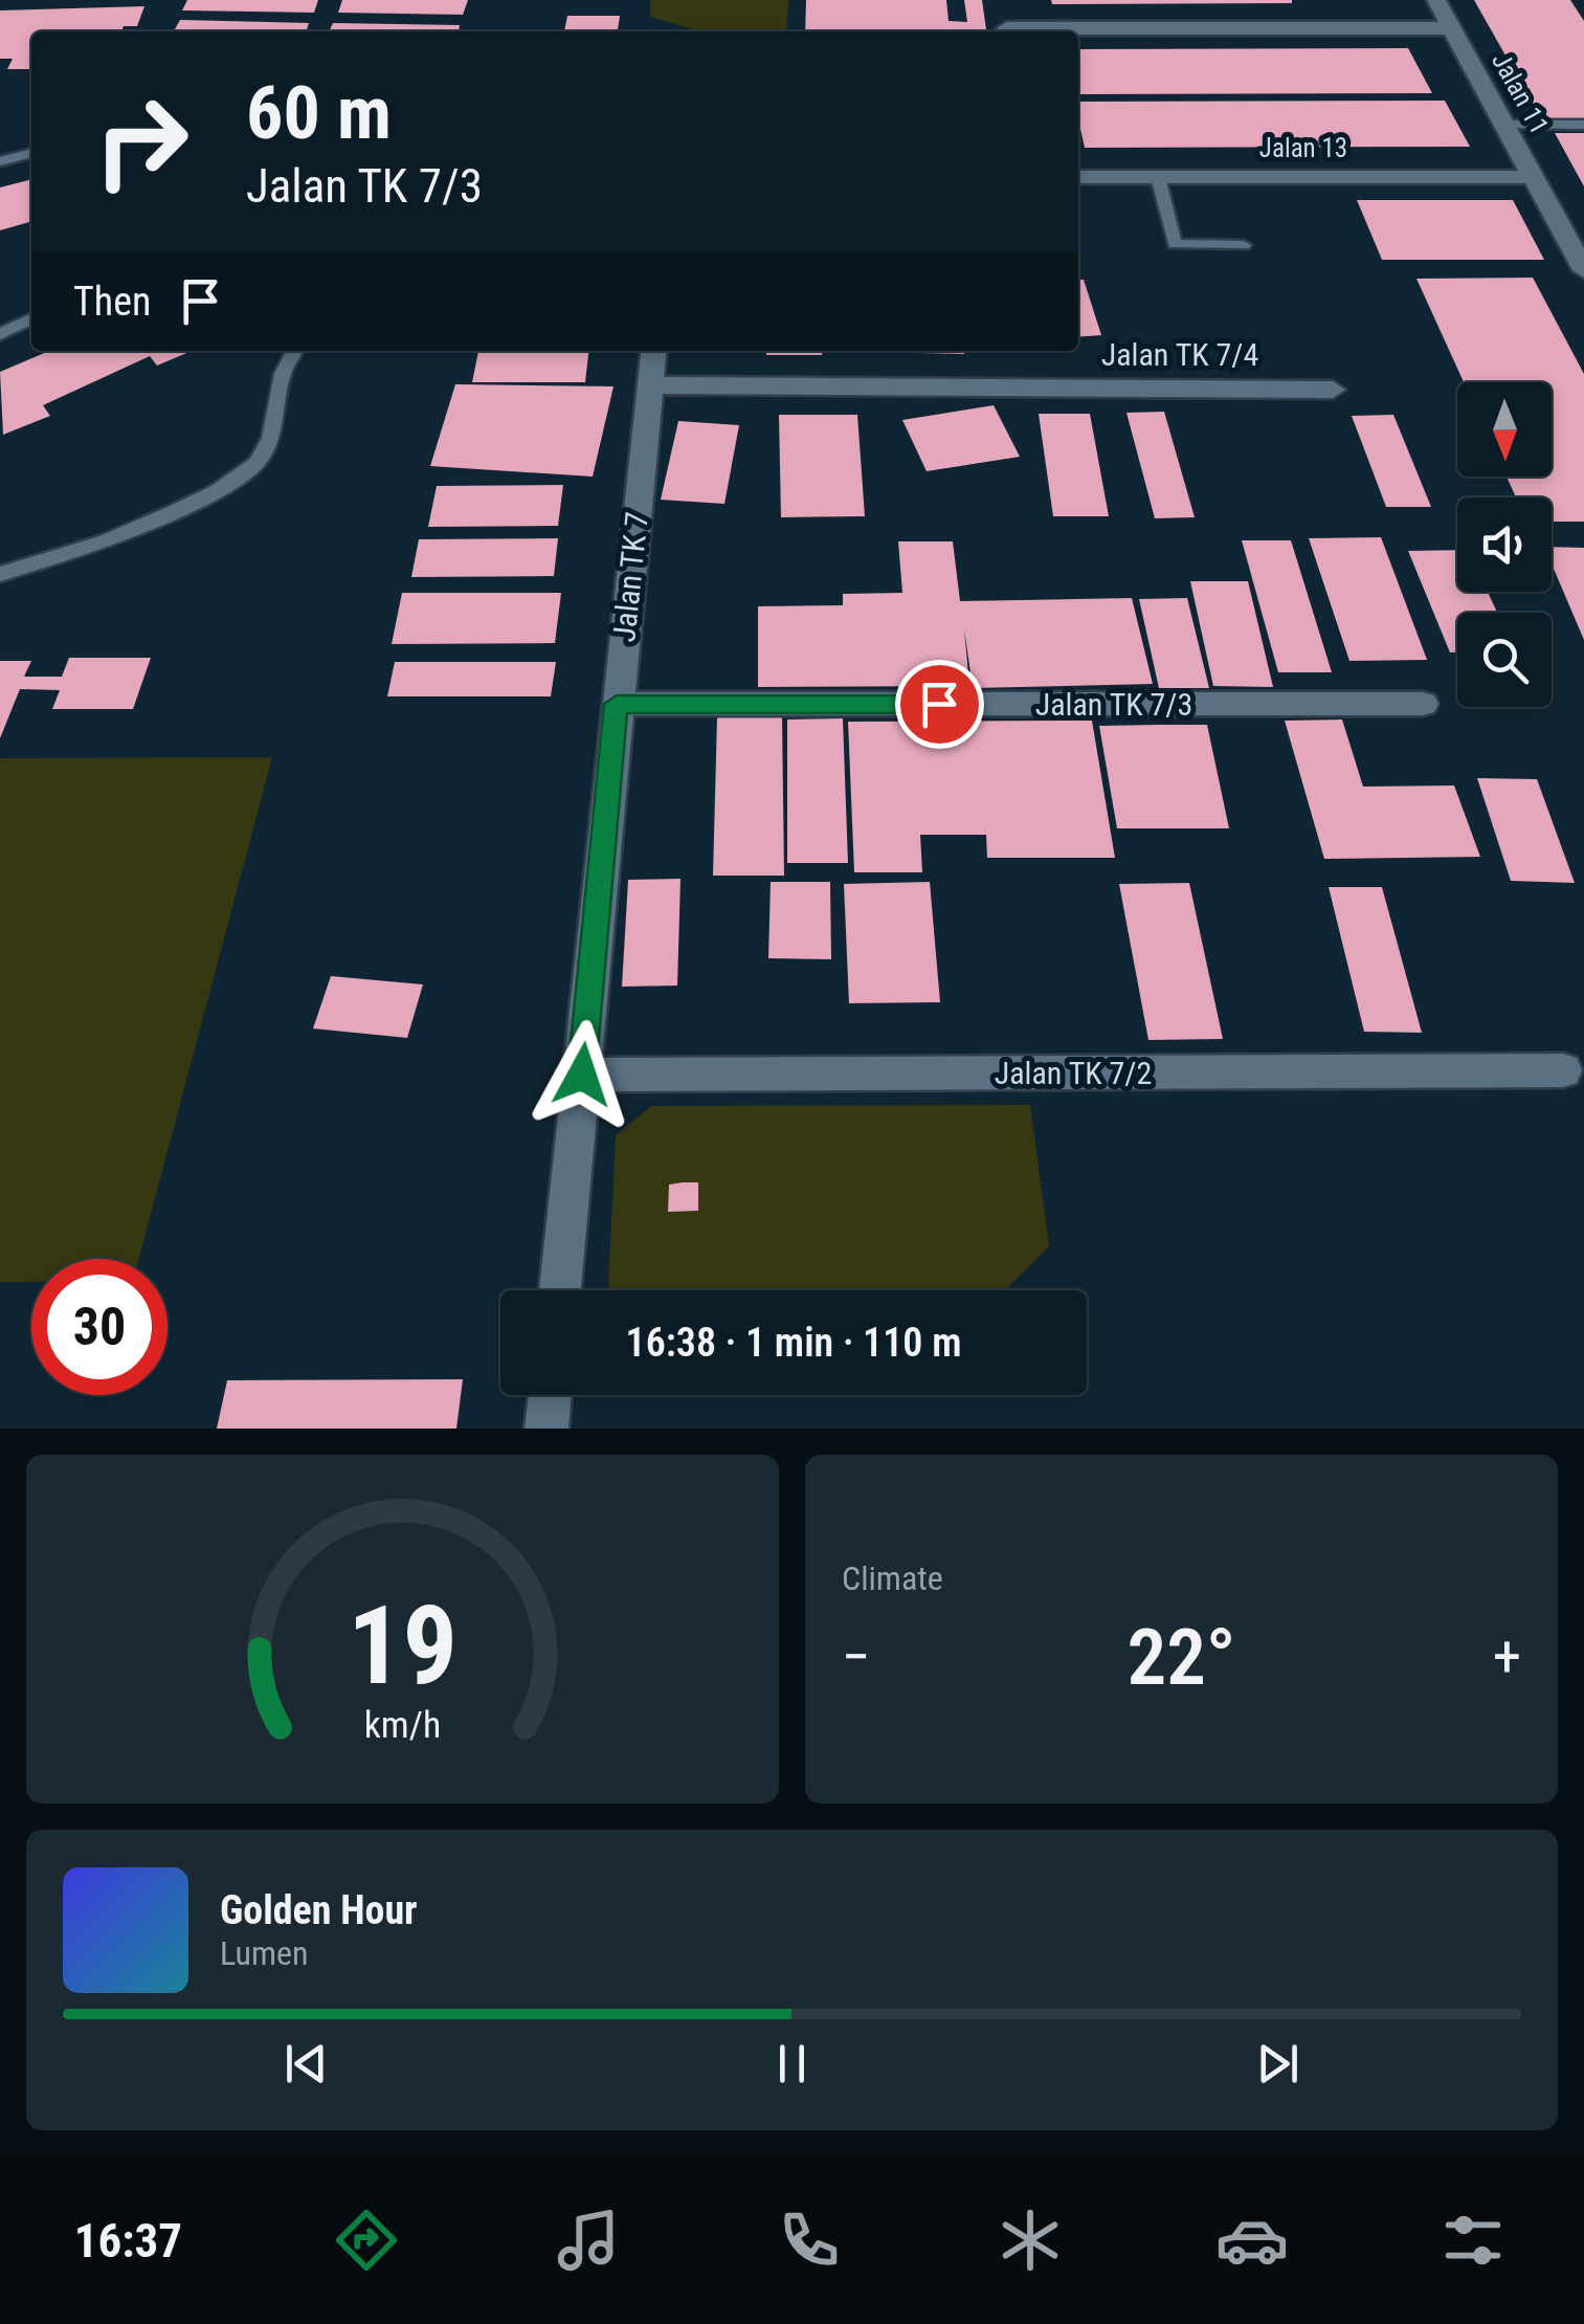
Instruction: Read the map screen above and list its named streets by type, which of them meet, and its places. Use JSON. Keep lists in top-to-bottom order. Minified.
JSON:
{"streets":{"street":["Jalan 11","Jalan 13","Jalan TK 7/4","Jalan TK 7","Jalan TK 7/3","Jalan TK 7/2"]},"crossings":[["Jalan 11","Jalan 13"],["Jalan TK 7/4","Jalan TK 7"],["Jalan TK 7","Jalan TK 7/3"],["Jalan TK 7","Jalan TK 7/2"]],"north":"bottom","page":{"turn":["60 m","Jalan TK 7/3"],"then":"Then","limit":"30","trip":"16:38 · 1 min · 110 m","tile":"Climate","heat":["−","22°","+"],"song":["Golden Hour","Lumen"],"tabs":"16:37","gauge":["19","km/h"]}}
